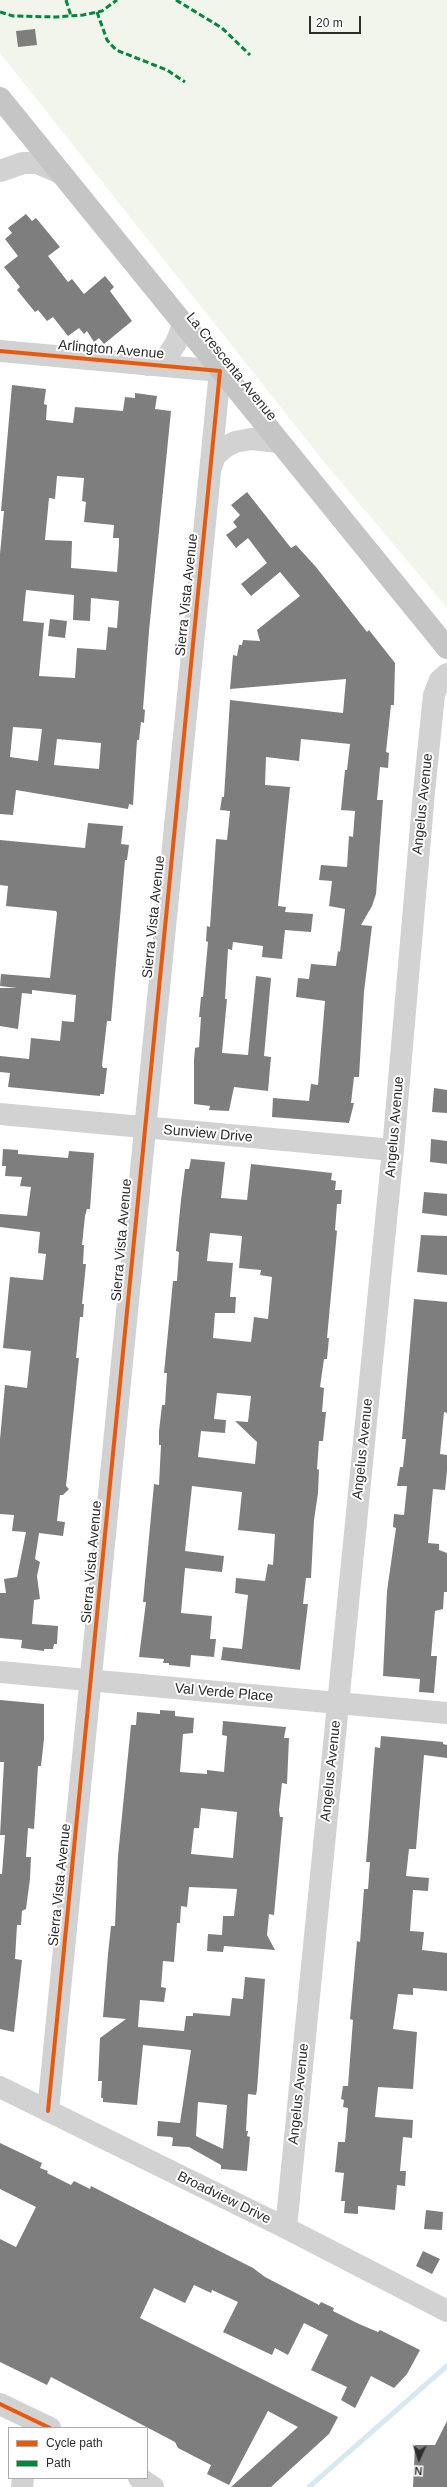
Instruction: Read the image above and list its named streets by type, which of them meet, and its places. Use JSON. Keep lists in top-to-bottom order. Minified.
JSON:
{"streets":{"main road":["La Crescenta Avenue"],"street":["Arlington Avenue","Sierra Vista Avenue","Angelus Avenue","Sunview Drive","Val Verde Place","Broadview Drive"]},"crossings":[["Arlington Avenue","La Crescenta Avenue"],["Arlington Avenue","Sierra Vista Avenue"],["La Crescenta Avenue","Sierra Vista Avenue"],["Sierra Vista Avenue","Sunview Drive"],["Sierra Vista Avenue","Val Verde Place"],["Sierra Vista Avenue","Broadview Drive"],["Angelus Avenue","Sunview Drive"],["Angelus Avenue","Val Verde Place"],["Angelus Avenue","Broadview Drive"]],"legend":["Cycle path","Path"],"scale_bar":"20 m","north":"bottom"}
